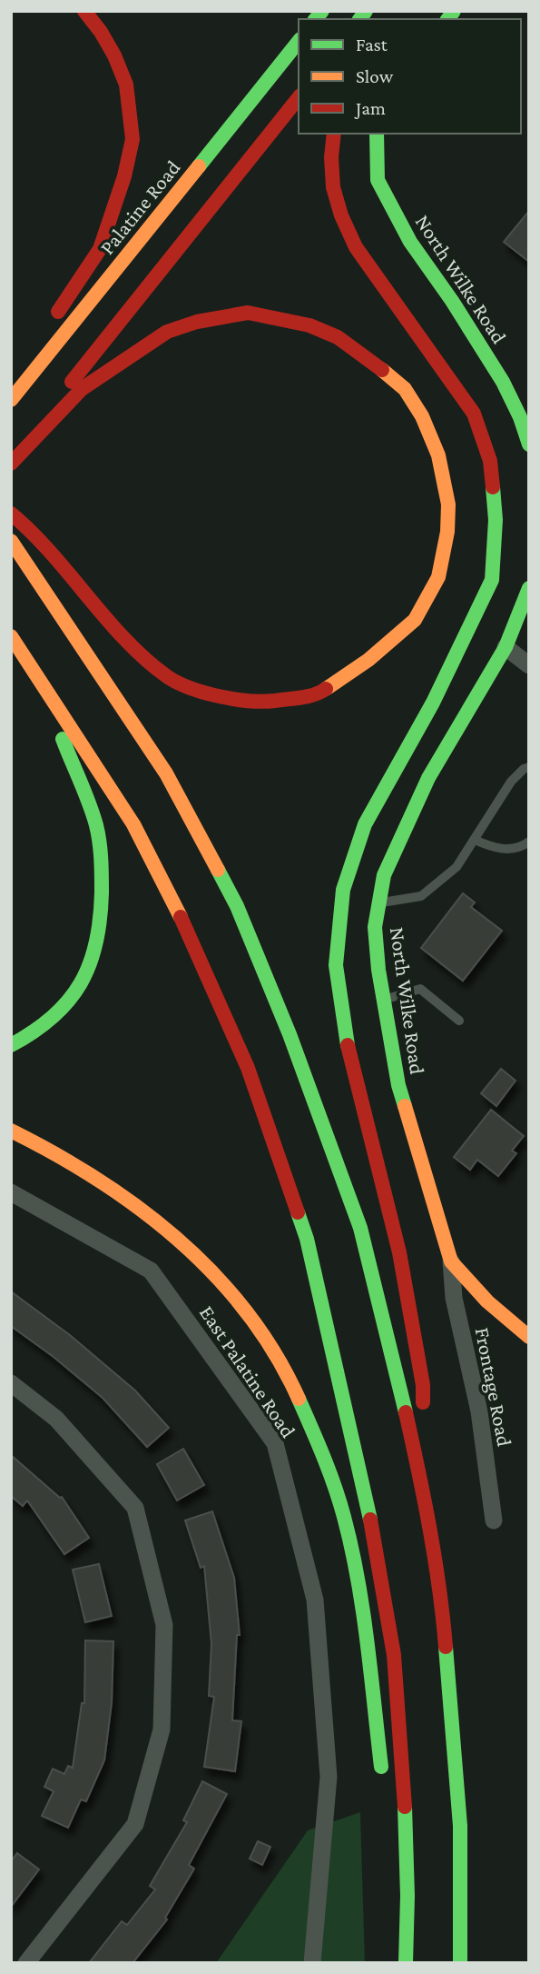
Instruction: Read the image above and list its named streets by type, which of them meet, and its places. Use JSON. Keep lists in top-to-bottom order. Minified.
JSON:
{"streets":{"main road":["Palatine Road","North Wilke Road"],"street":["East Palatine Road","Frontage Road"]},"crossings":[["North Wilke Road","Frontage Road"]],"legend":["Fast","Slow","Jam"]}
